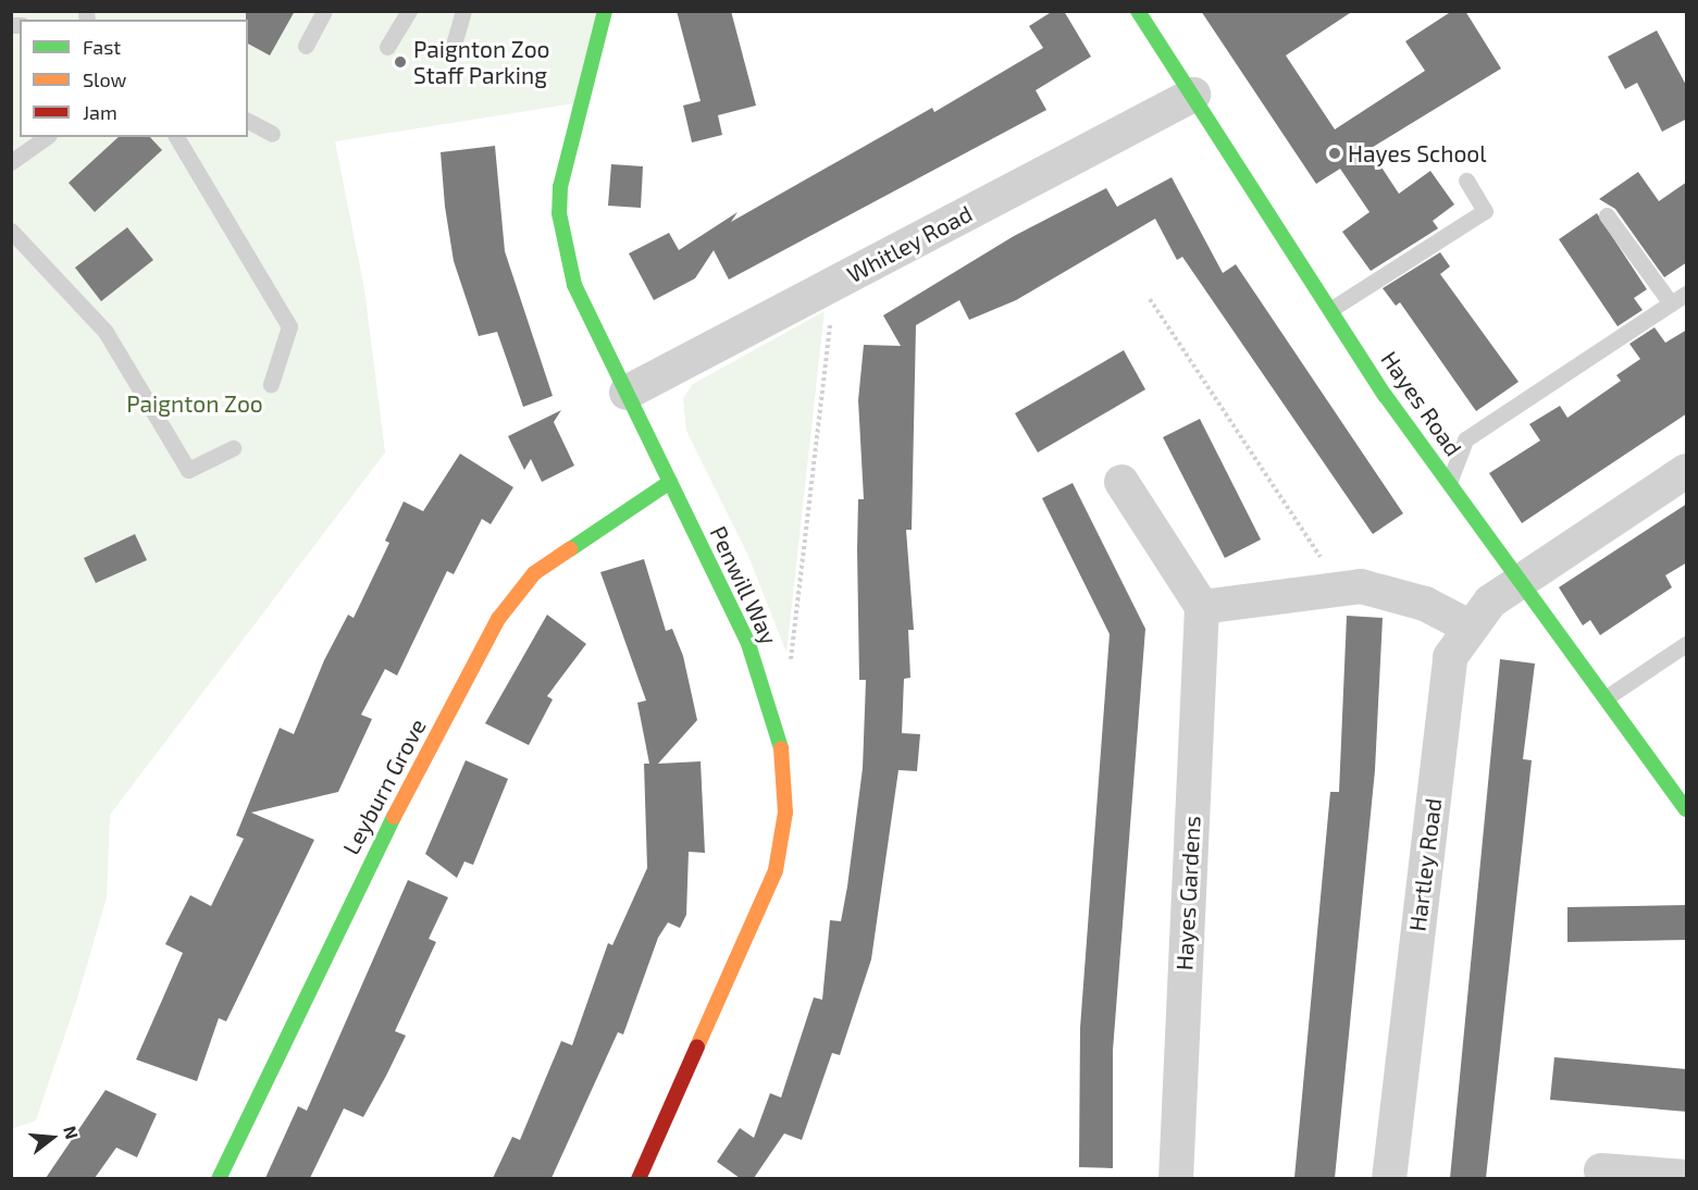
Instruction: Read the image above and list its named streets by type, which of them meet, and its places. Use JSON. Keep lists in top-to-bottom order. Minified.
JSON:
{"streets":{"street":["Whitley Road","Hayes Road","Penwill Way","Leyburn Grove","Hartley Road","Hayes Gardens"]},"crossings":[["Whitley Road","Hayes Road"],["Whitley Road","Penwill Way"],["Hayes Road","Hartley Road"],["Penwill Way","Leyburn Grove"]],"parks":["Paignton Zoo"],"places":["Paignton Zoo Staff Parking","Hayes School"],"legend":["Fast","Slow","Jam"],"north":"right"}
